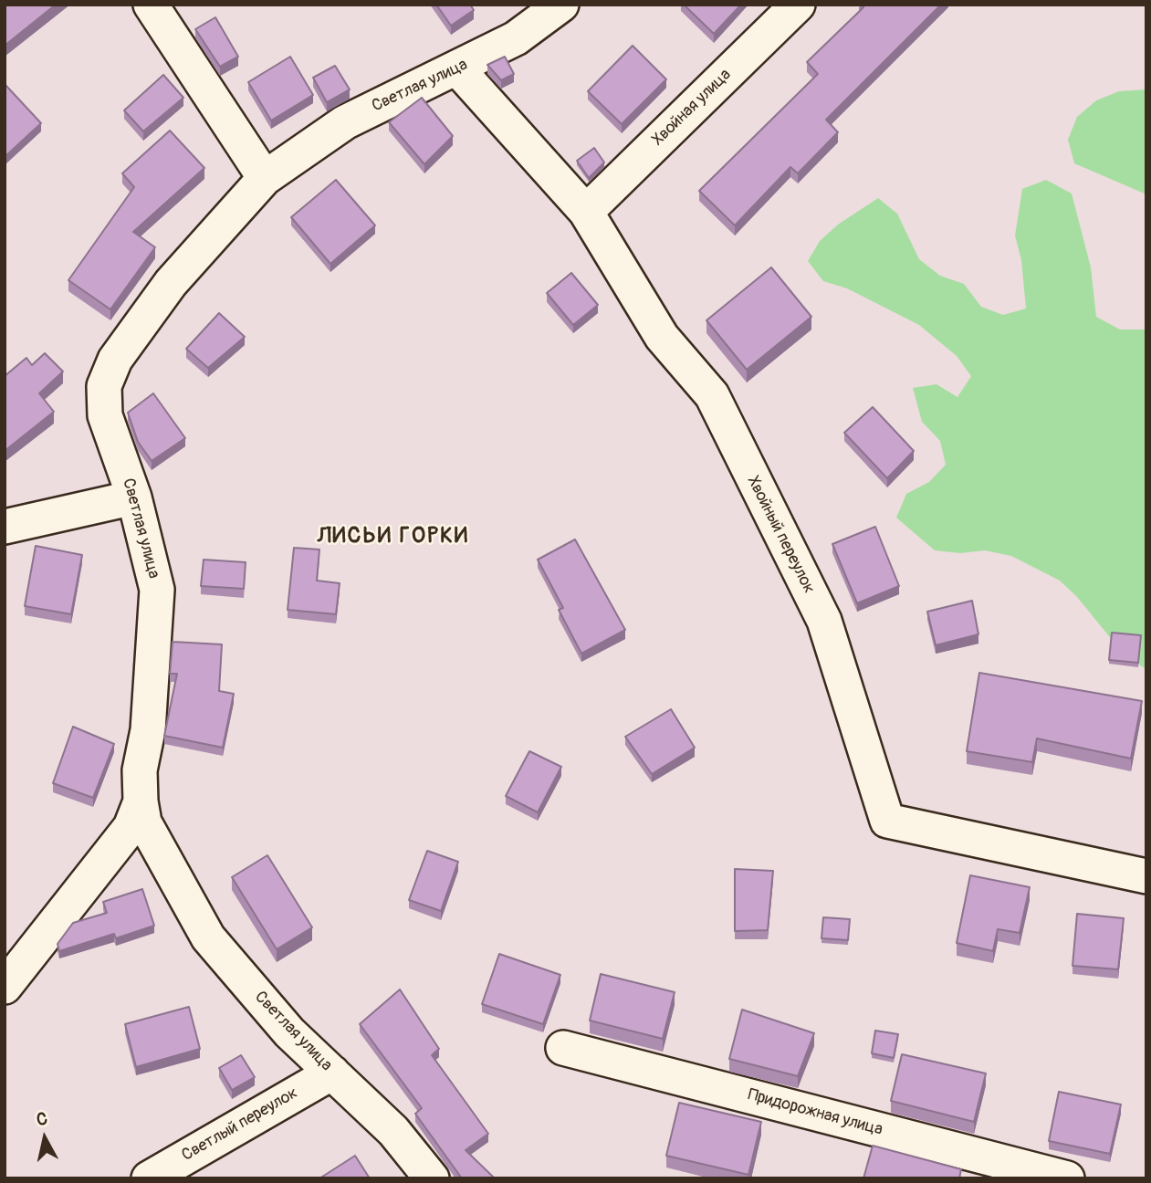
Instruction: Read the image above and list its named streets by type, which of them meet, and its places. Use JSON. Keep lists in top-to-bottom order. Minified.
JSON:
{"streets":{"street":["Светлая улица","Хвойная улица","Хвойный переулок","Придорожная улица","Светлый переулок"]},"crossings":[["Светлая улица","Хвойный переулок"],["Светлая улица","Светлый переулок"],["Хвойная улица","Хвойный переулок"]],"districts":["ЛИСЬИ ГОРКИ"],"north":"top"}
